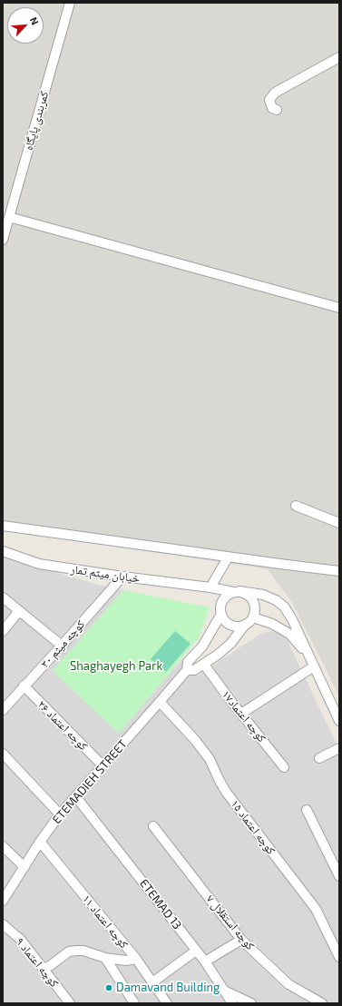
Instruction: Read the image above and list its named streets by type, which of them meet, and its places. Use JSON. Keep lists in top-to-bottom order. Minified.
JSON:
{"streets":{"street":["کمربندی پایگاه","خیابان میثم تمار","کوچه میثم ۳۰","کوچه اعتماد۱۷","کوچه اعتماد ۲۶","ETEMADIEH STREET","کوچه اعتماد ۱۵","ETEMAD 13","کوچه اعتماد ۱۱","کوچه استقلال ۷","کوچه اعتماد ۹"]},"crossings":[["خیابان میثم تمار","کوچه میثم ۳۰"],["خیابان میثم تمار","ETEMADIEH STREET"],["کوچه میثم ۳۰","کوچه اعتماد ۲۶"],["کوچه اعتماد ۲۶","ETEMADIEH STREET"],["ETEMADIEH STREET","کوچه اعتماد ۱۵"],["ETEMADIEH STREET","ETEMAD 13"],["ETEMADIEH STREET","کوچه اعتماد ۱۱"]],"parks":["Shaghayegh Park"],"places":["Damavand Building"],"north":"top right"}
